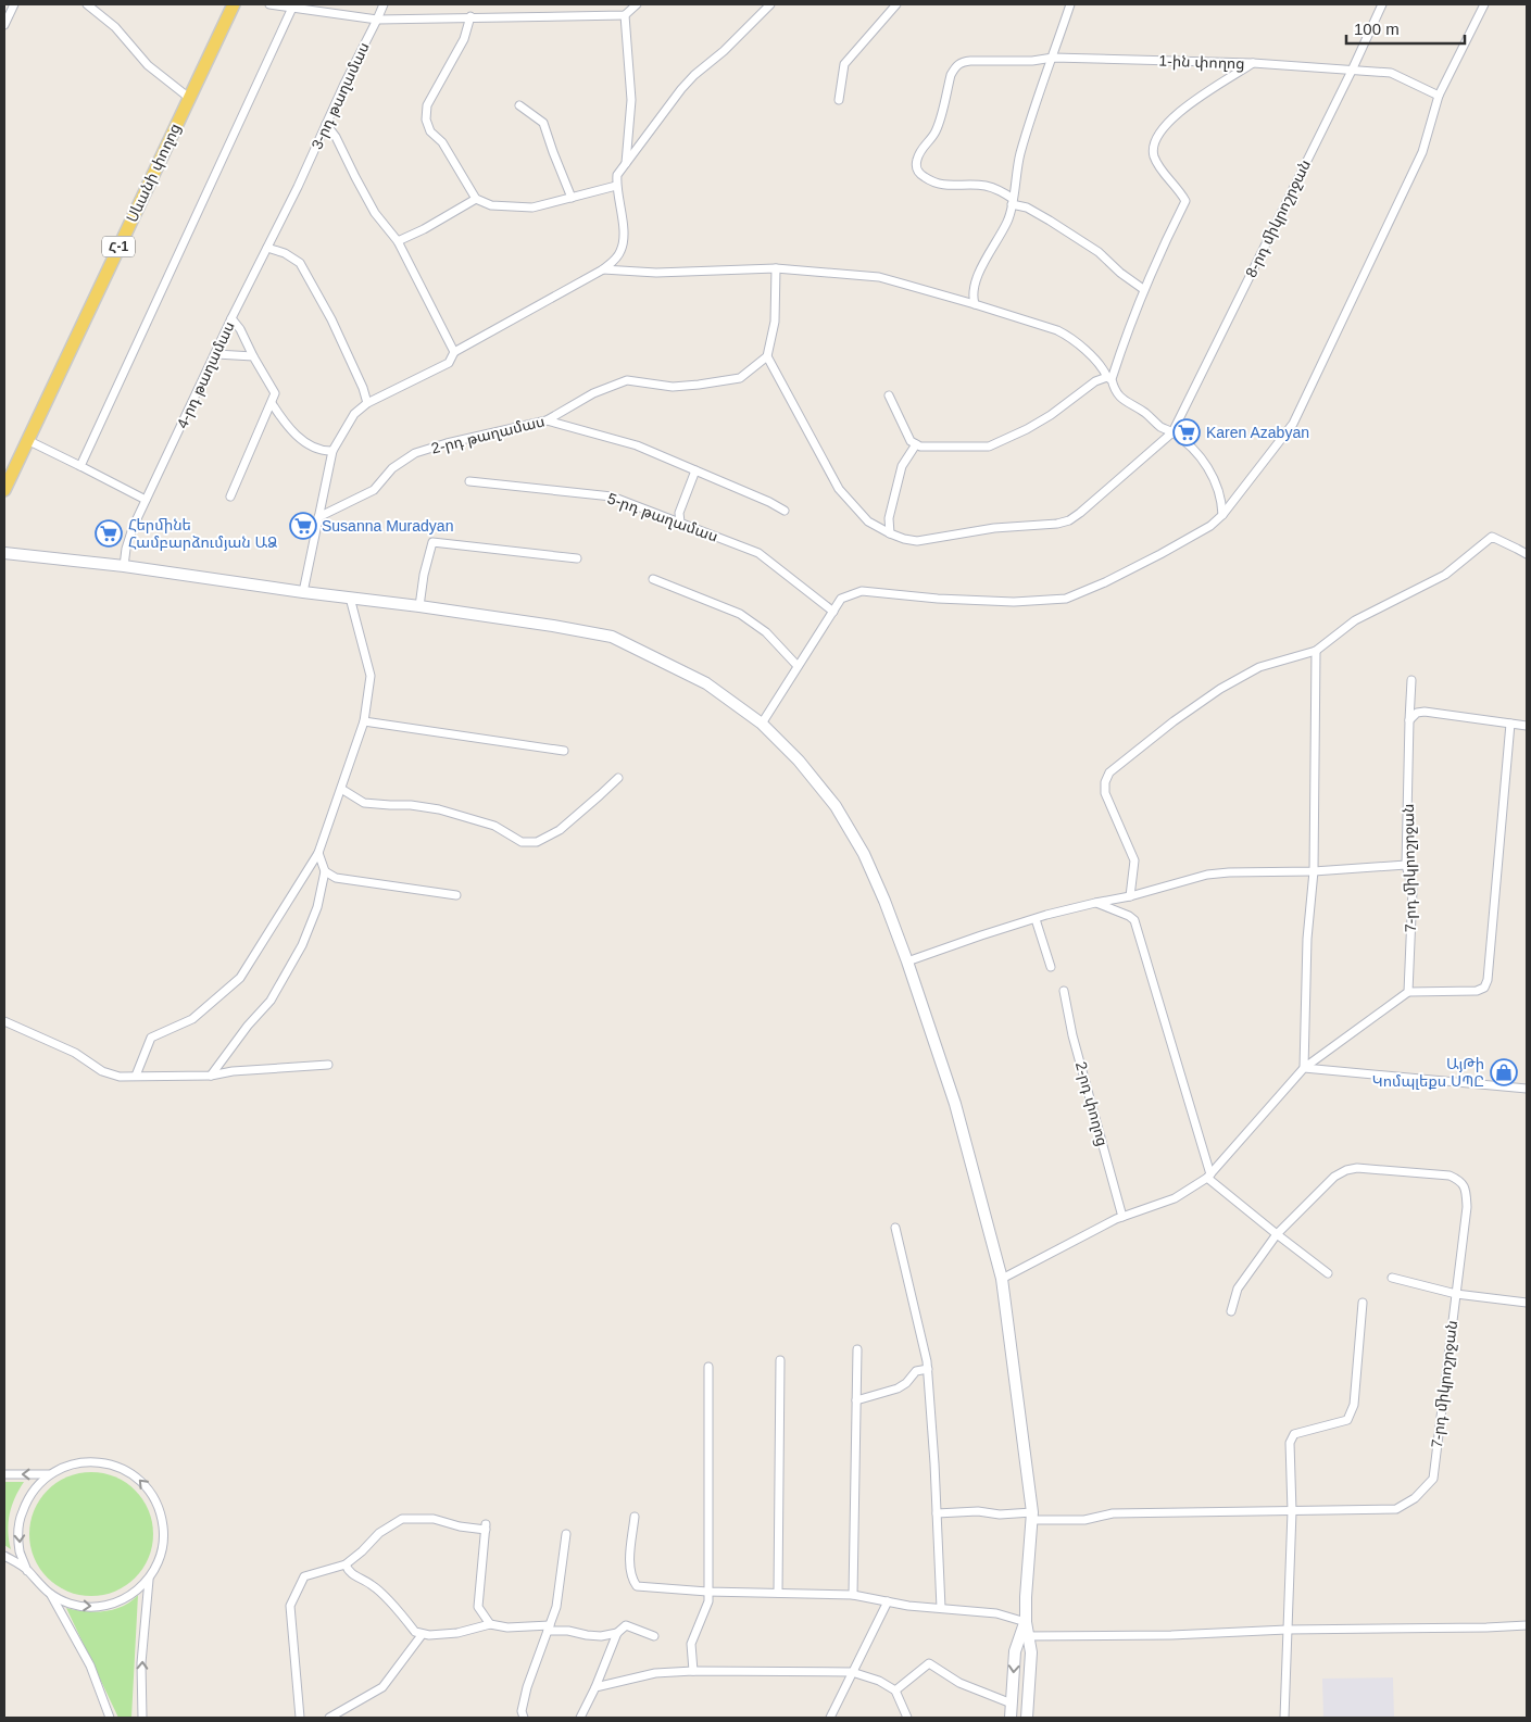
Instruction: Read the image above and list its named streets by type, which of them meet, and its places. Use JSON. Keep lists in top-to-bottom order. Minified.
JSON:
{"streets":{"main road":["Սևանի փողոց","Հ-1"],"street":["1-ին փողոց","3-րդ թաղամաս","8-րդ միկրոշրջան","4-րդ թաղամաս","2-րդ թաղամաս","5-րդ թաղամաս","7-րդ միկրոշրջան","2-րդ փողոց"]},"crossings":[["1-ին փողոց","8-րդ միկրոշրջան"],["3-րդ թաղամաս","4-րդ թաղամաս"]],"places":{"supermarket":["Karen Azabyan","Susanna Muradyan","Հերմինե Համբարձումյան ԱՁ"],"shop":["ԱյԹի Կոմպլեքս ՍՊԸ"]},"scale_bar":"100 m"}
